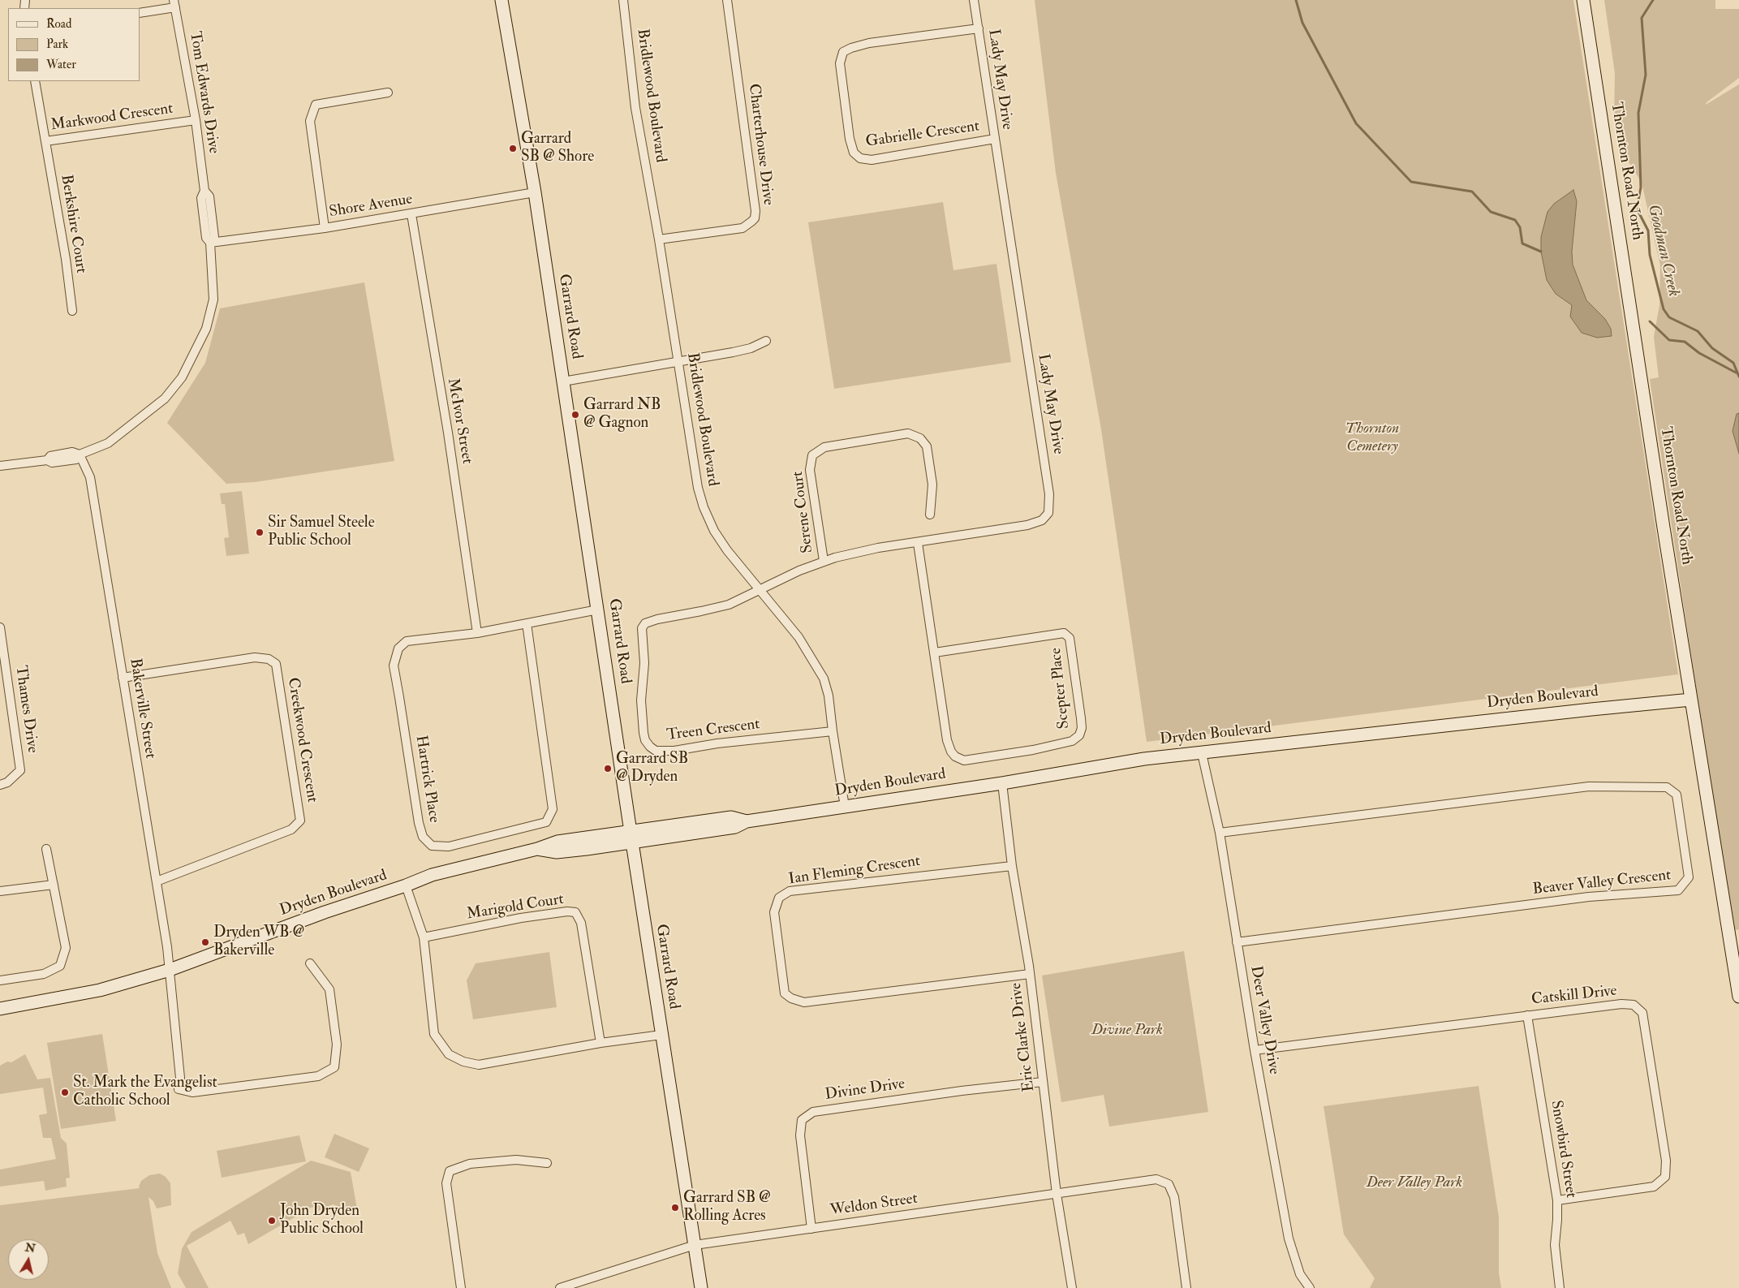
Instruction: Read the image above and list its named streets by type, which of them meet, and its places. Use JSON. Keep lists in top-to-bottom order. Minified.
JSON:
{"streets":{"street":["Lady May Drive","Tom Edwards Drive","Bridlewood Boulevard","Markwood Crescent","Gabrielle Crescent","Charterhouse Drive","Thornton Road North","Shore Avenue","Berkshire Court","Garrard Road","McIvor Street","Serene Court","Scepter Place","Dryden Boulevard","Bakerville Street","Thames Drive","Treen Crescent","Creekwood Crescent","Hartrick Place","Ian Fleming Crescent","Beaver Valley Crescent","Marigold Court","Catskill Drive","Deer Valley Drive","Eric Clarke Drive","Divine Drive","Snowbird Street","Weldon Street"]},"crossings":[["Lady May Drive","Bridlewood Boulevard"],["Lady May Drive","Gabrielle Crescent"],["Lady May Drive","Serene Court"],["Lady May Drive","Scepter Place"],["Lady May Drive","Treen Crescent"],["Tom Edwards Drive","Markwood Crescent"],["Tom Edwards Drive","Shore Avenue"],["Tom Edwards Drive","Bakerville Street"],["Bridlewood Boulevard","Charterhouse Drive"],["Bridlewood Boulevard","Dryden Boulevard"],["Bridlewood Boulevard","Treen Crescent"],["Markwood Crescent","Berkshire Court"],["Thornton Road North","Dryden Boulevard"],["Shore Avenue","Garrard Road"],["Shore Avenue","McIvor Street"],["Garrard Road","Dryden Boulevard"],["Garrard Road","Hartrick Place"],["Garrard Road","Weldon Street"],["McIvor Street","Hartrick Place"],["Dryden Boulevard","Bakerville Street"],["Dryden Boulevard","Deer Valley Drive"],["Dryden Boulevard","Eric Clarke Drive"],["Bakerville Street","Creekwood Crescent"],["Ian Fleming Crescent","Eric Clarke Drive"],["Beaver Valley Crescent","Deer Valley Drive"],["Catskill Drive","Deer Valley Drive"],["Catskill Drive","Snowbird Street"],["Eric Clarke Drive","Divine Drive"],["Eric Clarke Drive","Weldon Street"],["Divine Drive","Weldon Street"]],"water":["Goodman Creek"],"parks":["Thornton Cemetery","Divine Park","Deer Valley Park"],"places":["Garrard SB @ Shore","Garrard NB @ Gagnon","Sir Samuel Steele Public School","Garrard SB @ Dryden","Dryden WB @ Bakerville","St. Mark the Evangelist Catholic School","Garrard SB @ Rolling Acres","John Dryden Public School"],"legend":["Road","Park","Water"],"north":"top"}
